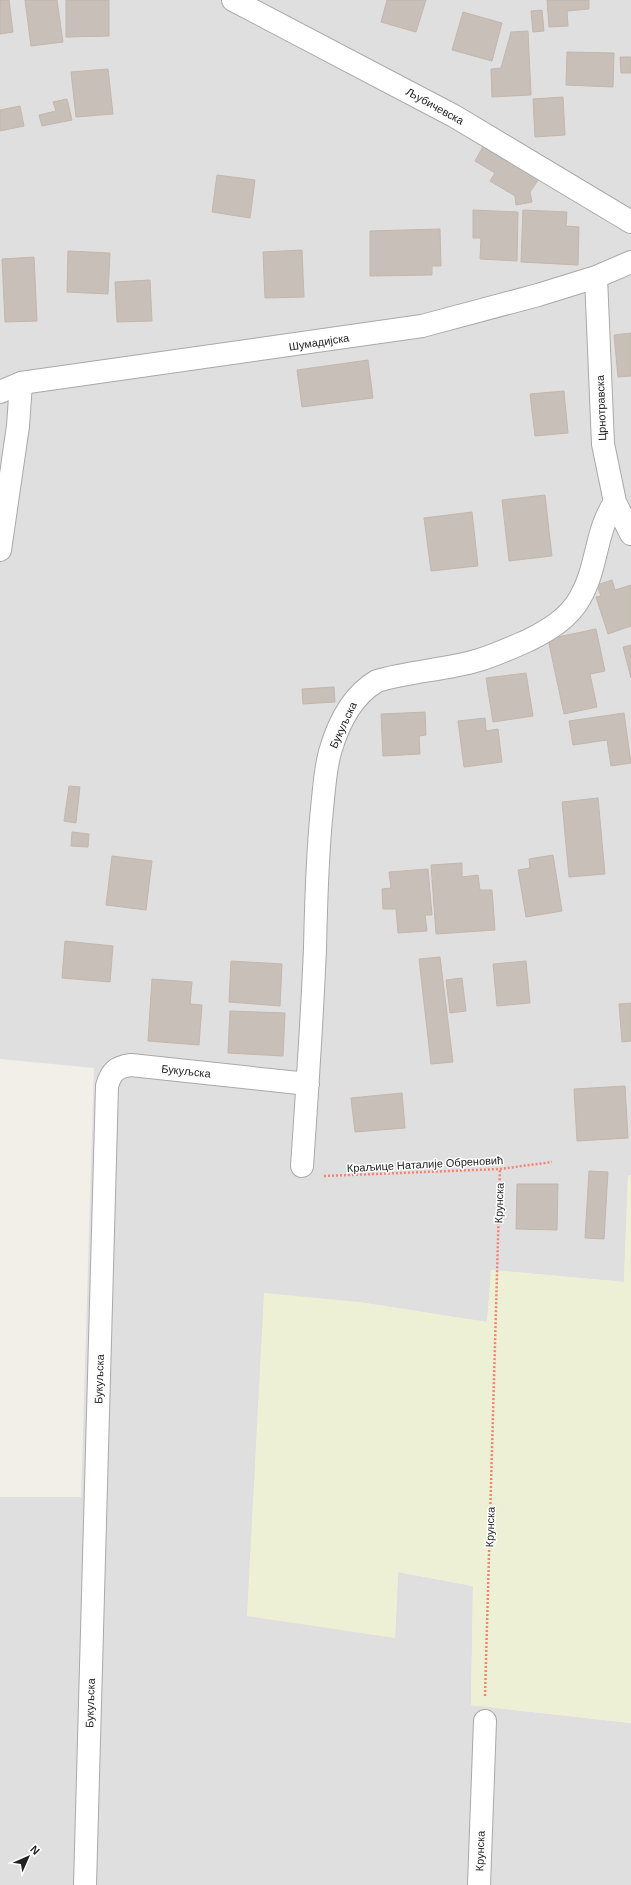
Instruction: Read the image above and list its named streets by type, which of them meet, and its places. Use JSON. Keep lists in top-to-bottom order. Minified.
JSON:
{"streets":{"street":["Љубичевска","Шумадијска","Црнотравска","Букуљска","Крунска"],"path":["Краљице Наталије Обреновић"]},"crossings":[["Шумадијска","Црнотравска"],["Црнотравска","Букуљска"],["Букуљска","Краљице Наталије Обреновић"],["Краљице Наталије Обреновић","Крунска"]],"north":"top right"}
